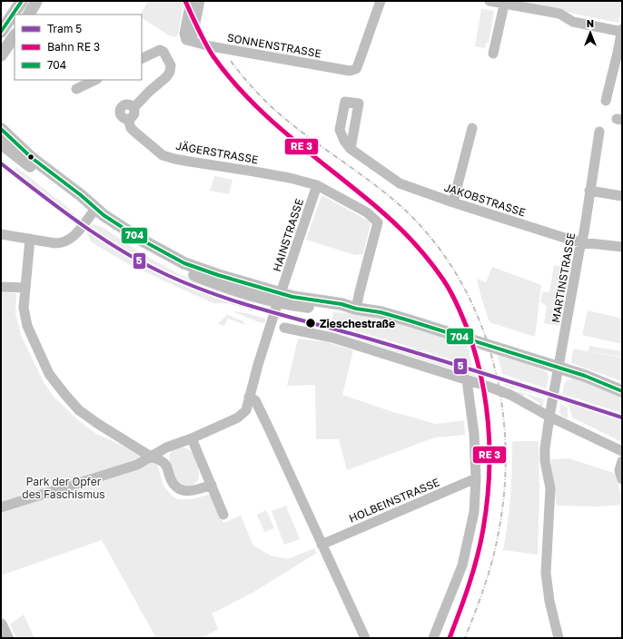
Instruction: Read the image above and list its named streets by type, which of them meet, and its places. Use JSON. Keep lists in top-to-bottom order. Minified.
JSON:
{"streets":{"street":["SONNENSTRASSE","JÄGERSTRASSE","JAKOBSTRASSE","HAINSTRASSE","MARTINSTRASSE","HOLBEINSTRASSE"]},"crossings":[["JÄGERSTRASSE","HAINSTRASSE"],["JAKOBSTRASSE","MARTINSTRASSE"]],"parks":["Park der Opfer des Faschismus"],"places":["Zieschestraße"],"lines":["transit line 704","tram line 5"],"legend":["Tram 5","Bahn RE 3","704"],"north":"top"}
